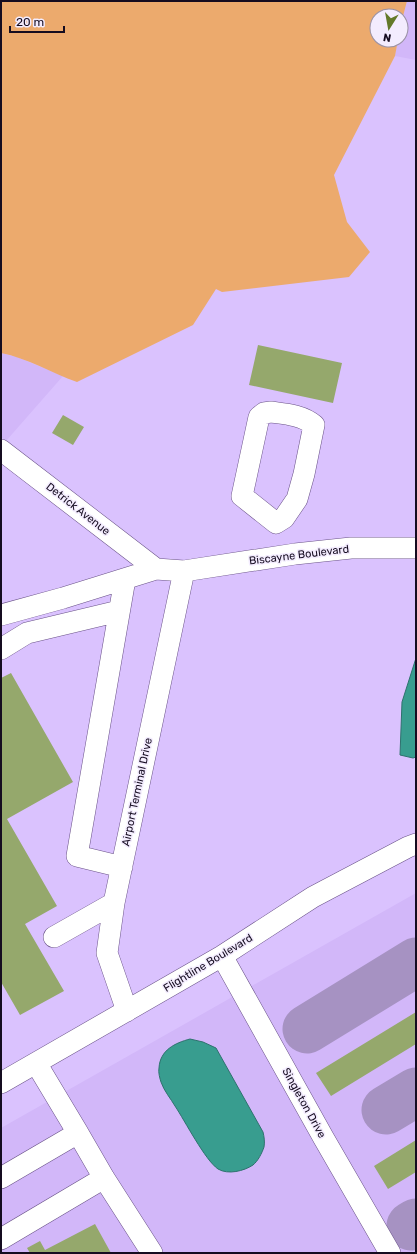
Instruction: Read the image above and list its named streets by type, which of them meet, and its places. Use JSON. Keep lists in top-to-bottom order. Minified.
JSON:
{"streets":{"street":["Detrick Avenue","Biscayne Boulevard","Airport Terminal Drive","Flightline Boulevard","Singleton Drive"]},"crossings":[["Detrick Avenue","Biscayne Boulevard"],["Biscayne Boulevard","Airport Terminal Drive"],["Airport Terminal Drive","Flightline Boulevard"],["Flightline Boulevard","Singleton Drive"]],"scale_bar":"20 m","north":"bottom"}
